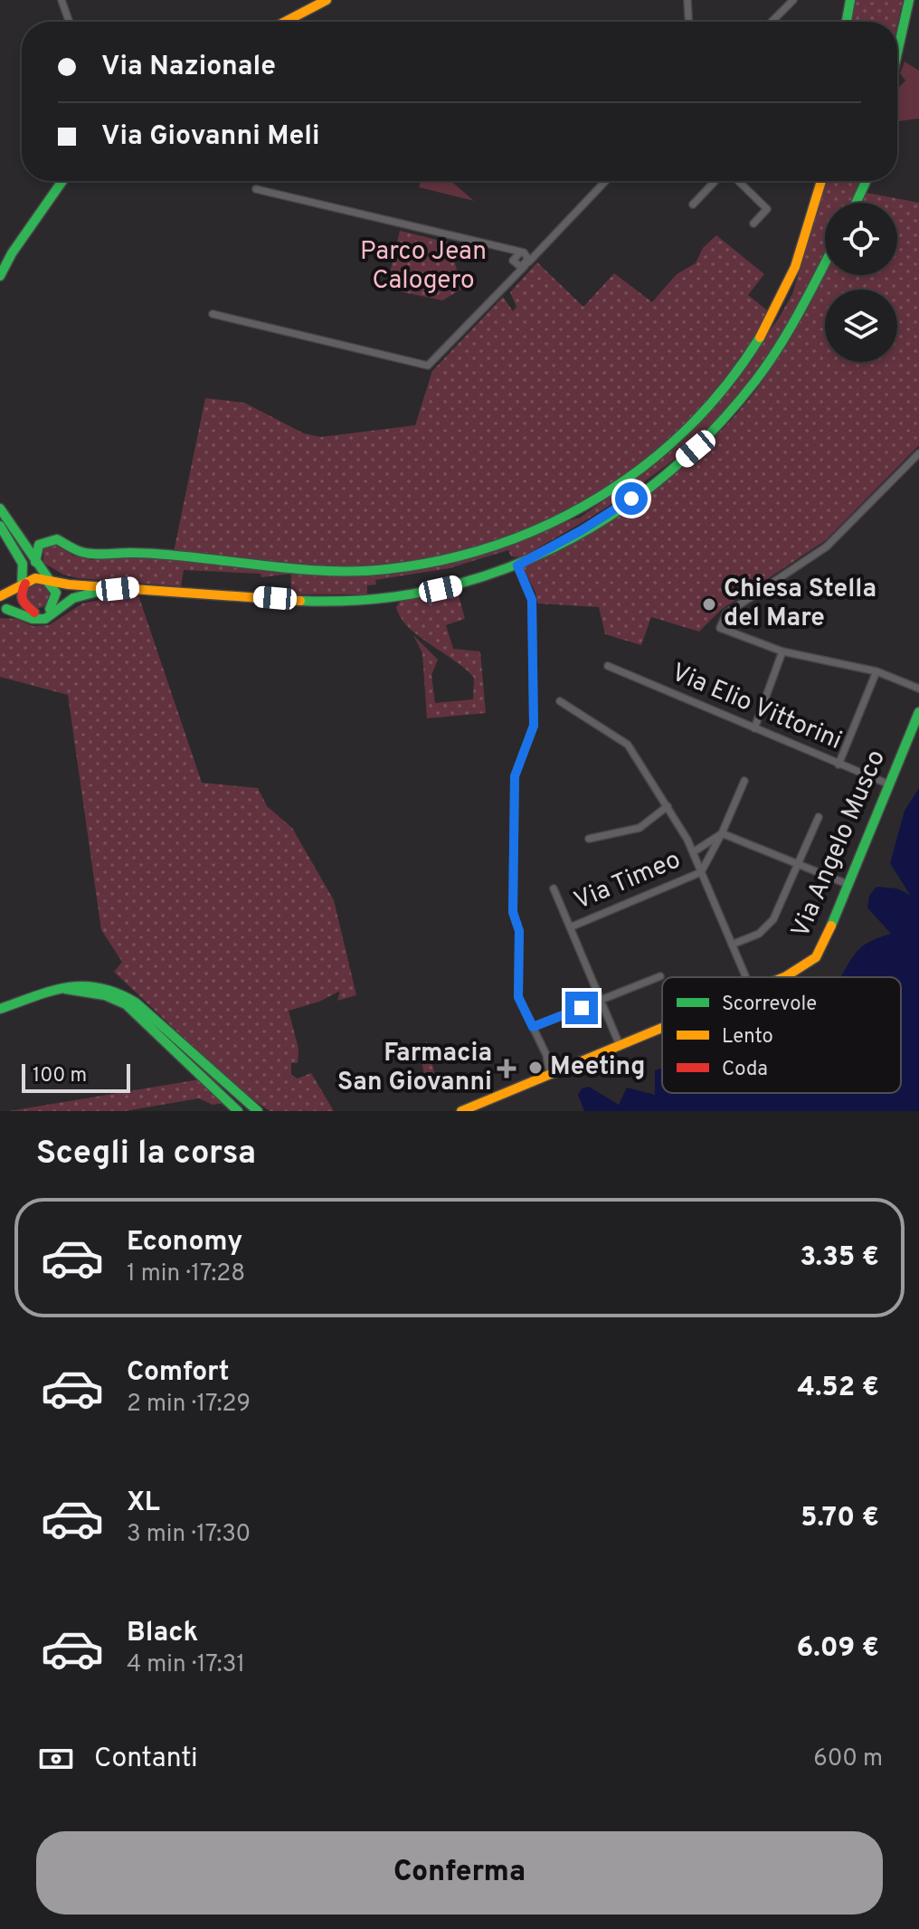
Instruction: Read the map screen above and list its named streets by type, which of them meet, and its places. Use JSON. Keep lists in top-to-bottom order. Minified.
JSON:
{"streets":{"main road":["Via Angelo Musco"],"street":["Via Elio Vittorini","Via Timeo"]},"crossings":[["Via Elio Vittorini","Via Angelo Musco"]],"parks":["Parco Jean Calogero"],"places":{"other":["Chiesa Stella del Mare","Meeting"],"health":["Farmacia San Giovanni"]},"legend":["Scorrevole","Lento","Coda"],"scale_bar":"100 m","page":{"banner":["Via Nazionale","Via Giovanni Meli"],"scale":"100 m","heading":"Scegli la corsa","list":[{"name":"Economy","note":"1 min · 17:28","value":"3.35 €"},{"name":"Comfort","note":"2 min · 17:29","value":"4.52 €"},{"name":"XL","note":"3 min · 17:30","value":"5.70 €"},{"name":"Black","note":"4 min · 17:31","value":"6.09 €"}],"pay":["Contanti","600 m"],"buttons":"Conferma"}}
